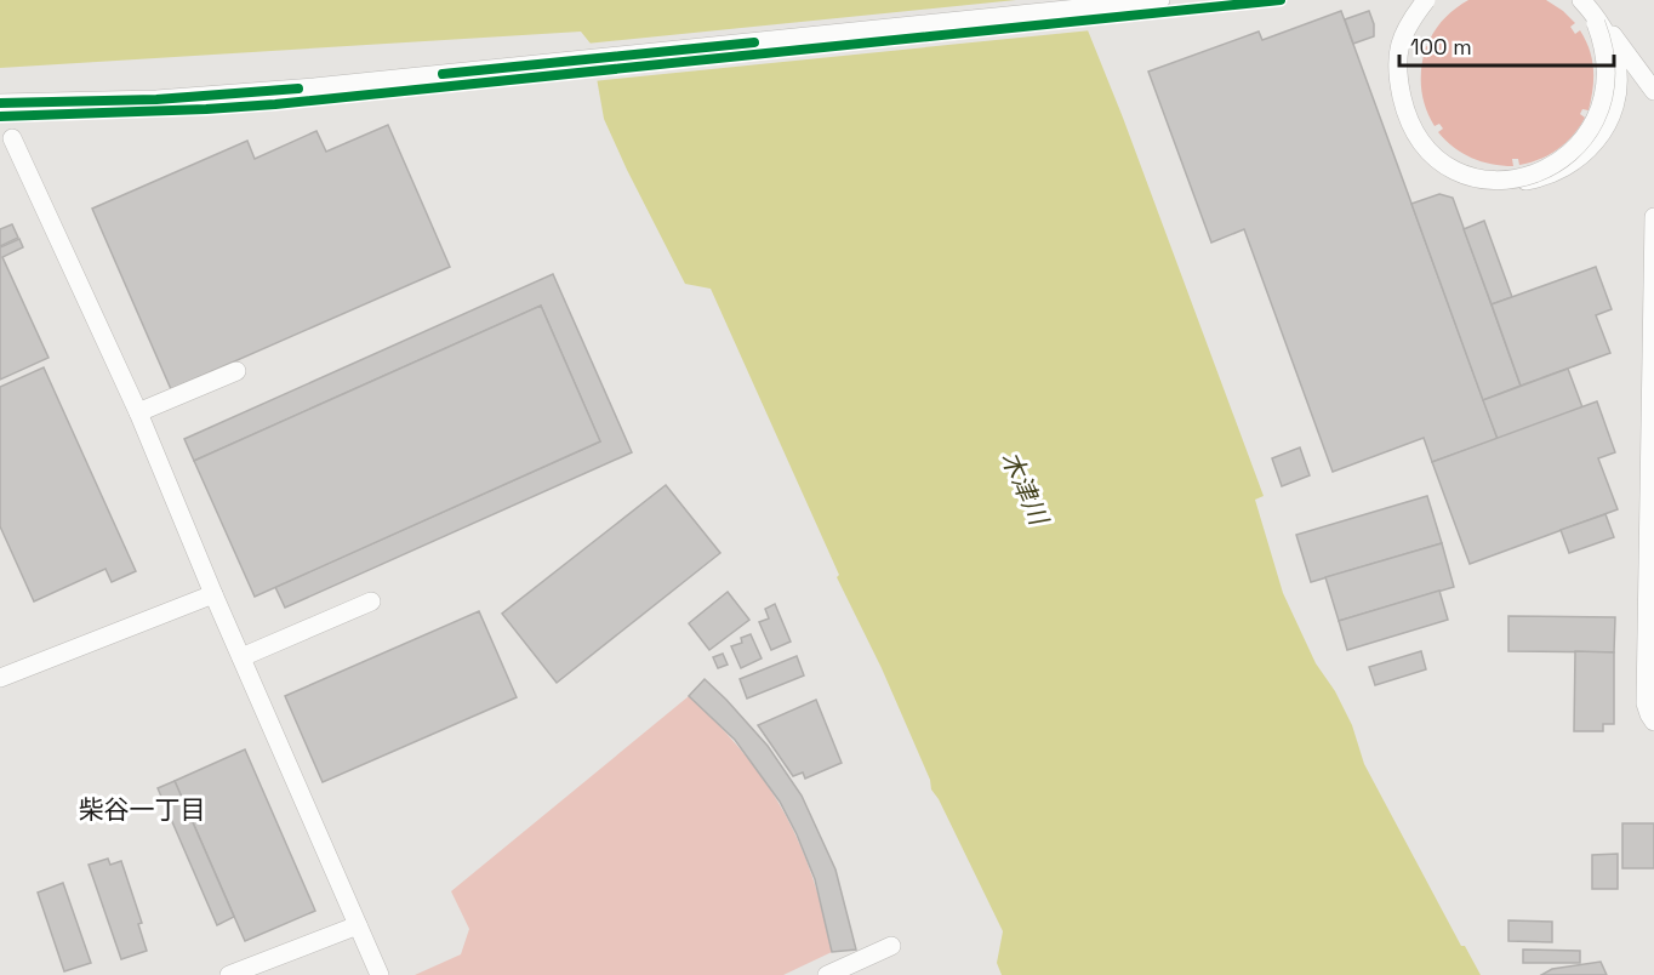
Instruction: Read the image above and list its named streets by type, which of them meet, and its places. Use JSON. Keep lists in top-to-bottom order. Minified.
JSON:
{"districts":["柴谷一丁目"],"water":["木津川"],"scale_bar":"100 m"}
